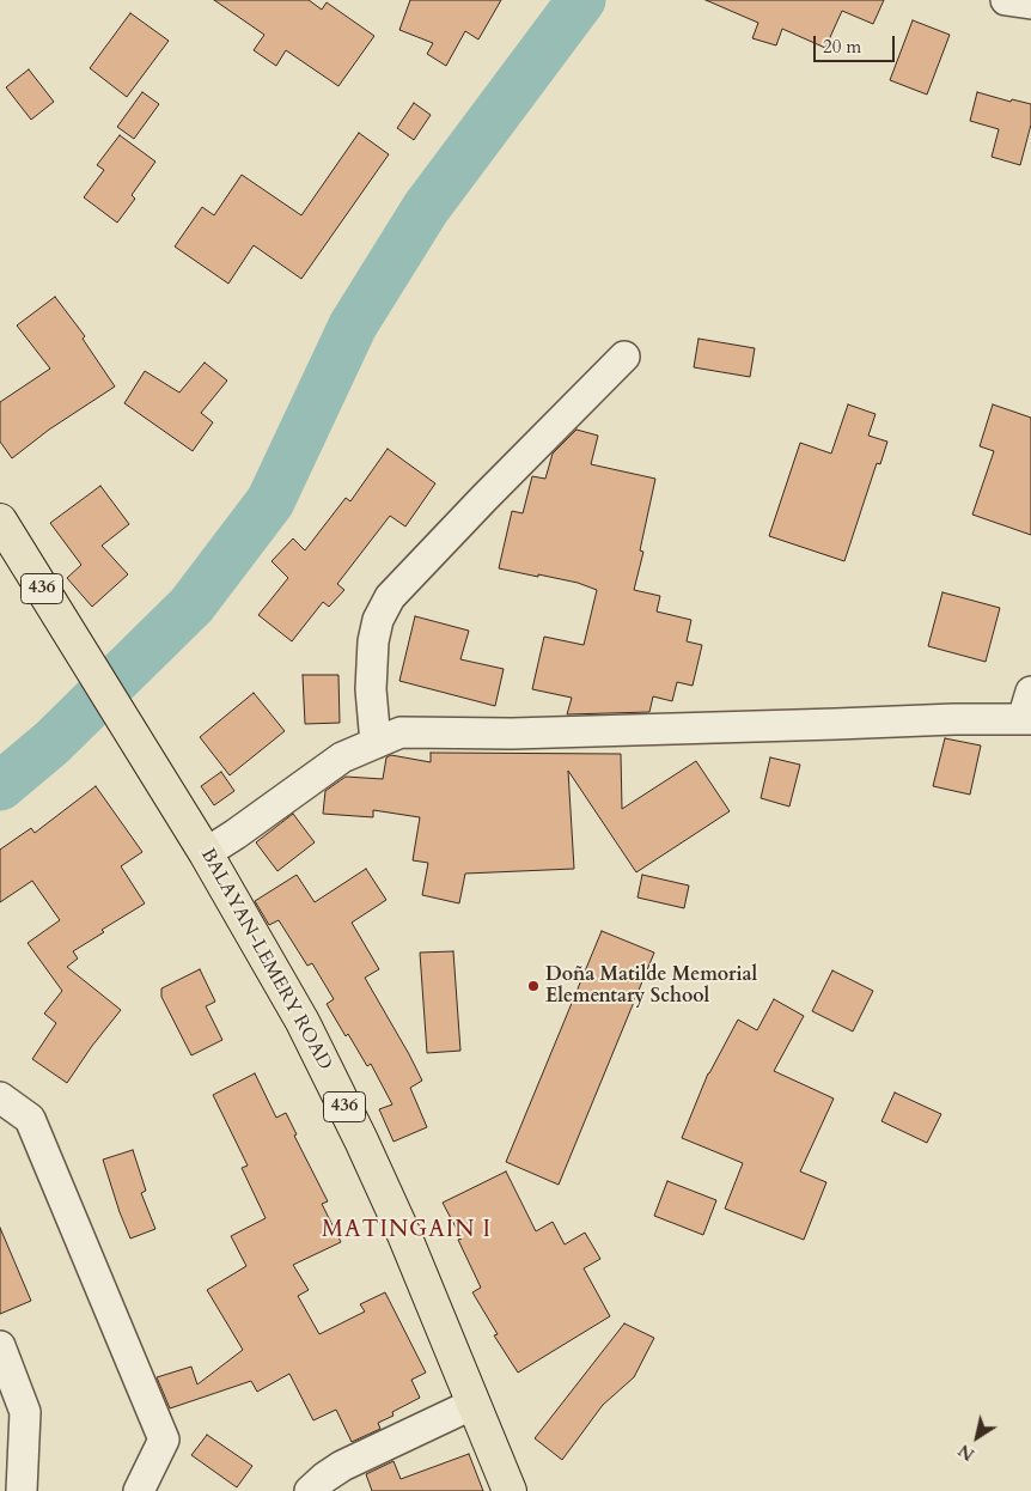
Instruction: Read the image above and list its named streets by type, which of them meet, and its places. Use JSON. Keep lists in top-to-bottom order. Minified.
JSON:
{"streets":{"main road":["436","BALAYAN-LEMERY ROAD"]},"districts":["MATINGAIN I"],"places":["Doña Matilde Memorial Elementary School"],"scale_bar":"20 m","north":"bottom left"}
